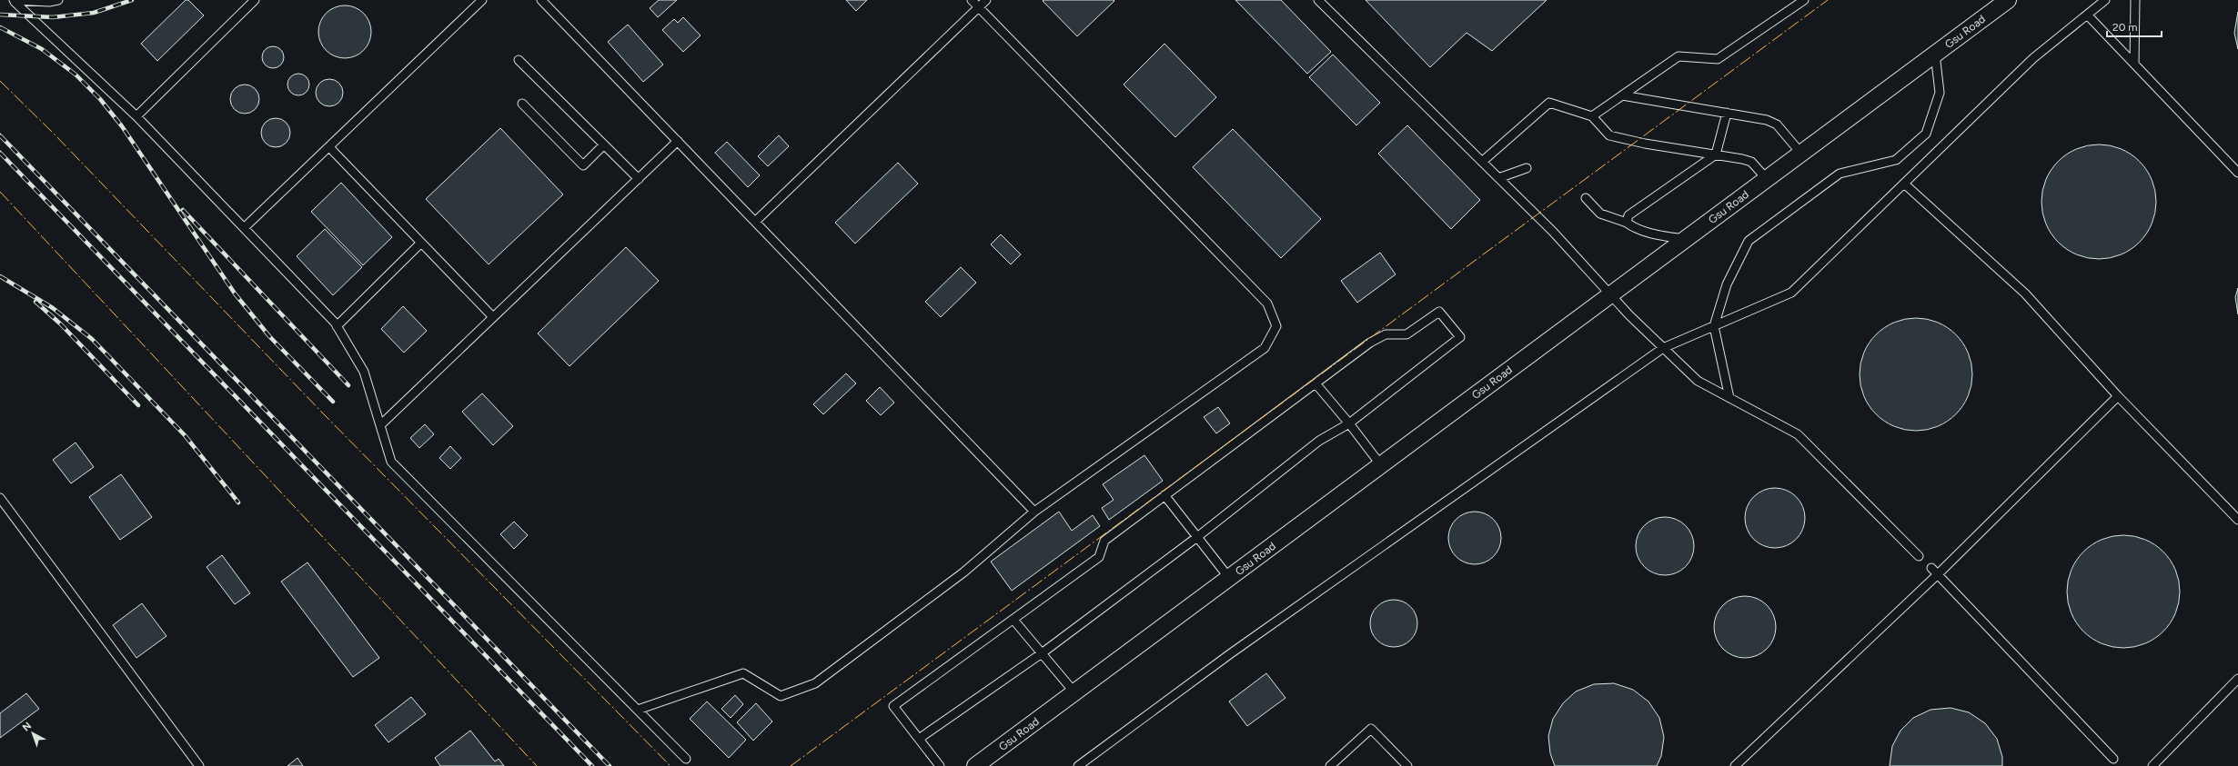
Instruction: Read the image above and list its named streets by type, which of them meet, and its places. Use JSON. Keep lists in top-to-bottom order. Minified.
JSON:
{"streets":{"street":["Gsu Road"]},"scale_bar":"20 m","north":"top left"}
